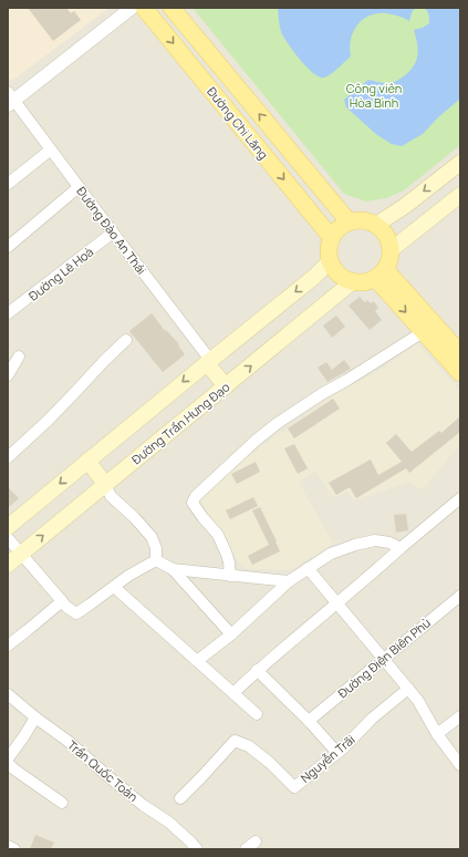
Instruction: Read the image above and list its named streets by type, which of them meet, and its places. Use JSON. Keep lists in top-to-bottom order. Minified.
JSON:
{"streets":{"main road":["Đường Chi Lăng","Đường Trần Hưng Đạo"],"street":["Đường Đào An Thái","Đường Lê Hoà","Đường Điện Biên Phủ","Nguyễn Trãi","Trần Quốc Toản"]},"crossings":[["Đường Chi Lăng","Đường Trần Hưng Đạo"],["Đường Đào An Thái","Đường Lê Hoà"]],"parks":["Công viên Hòa Bình"]}
